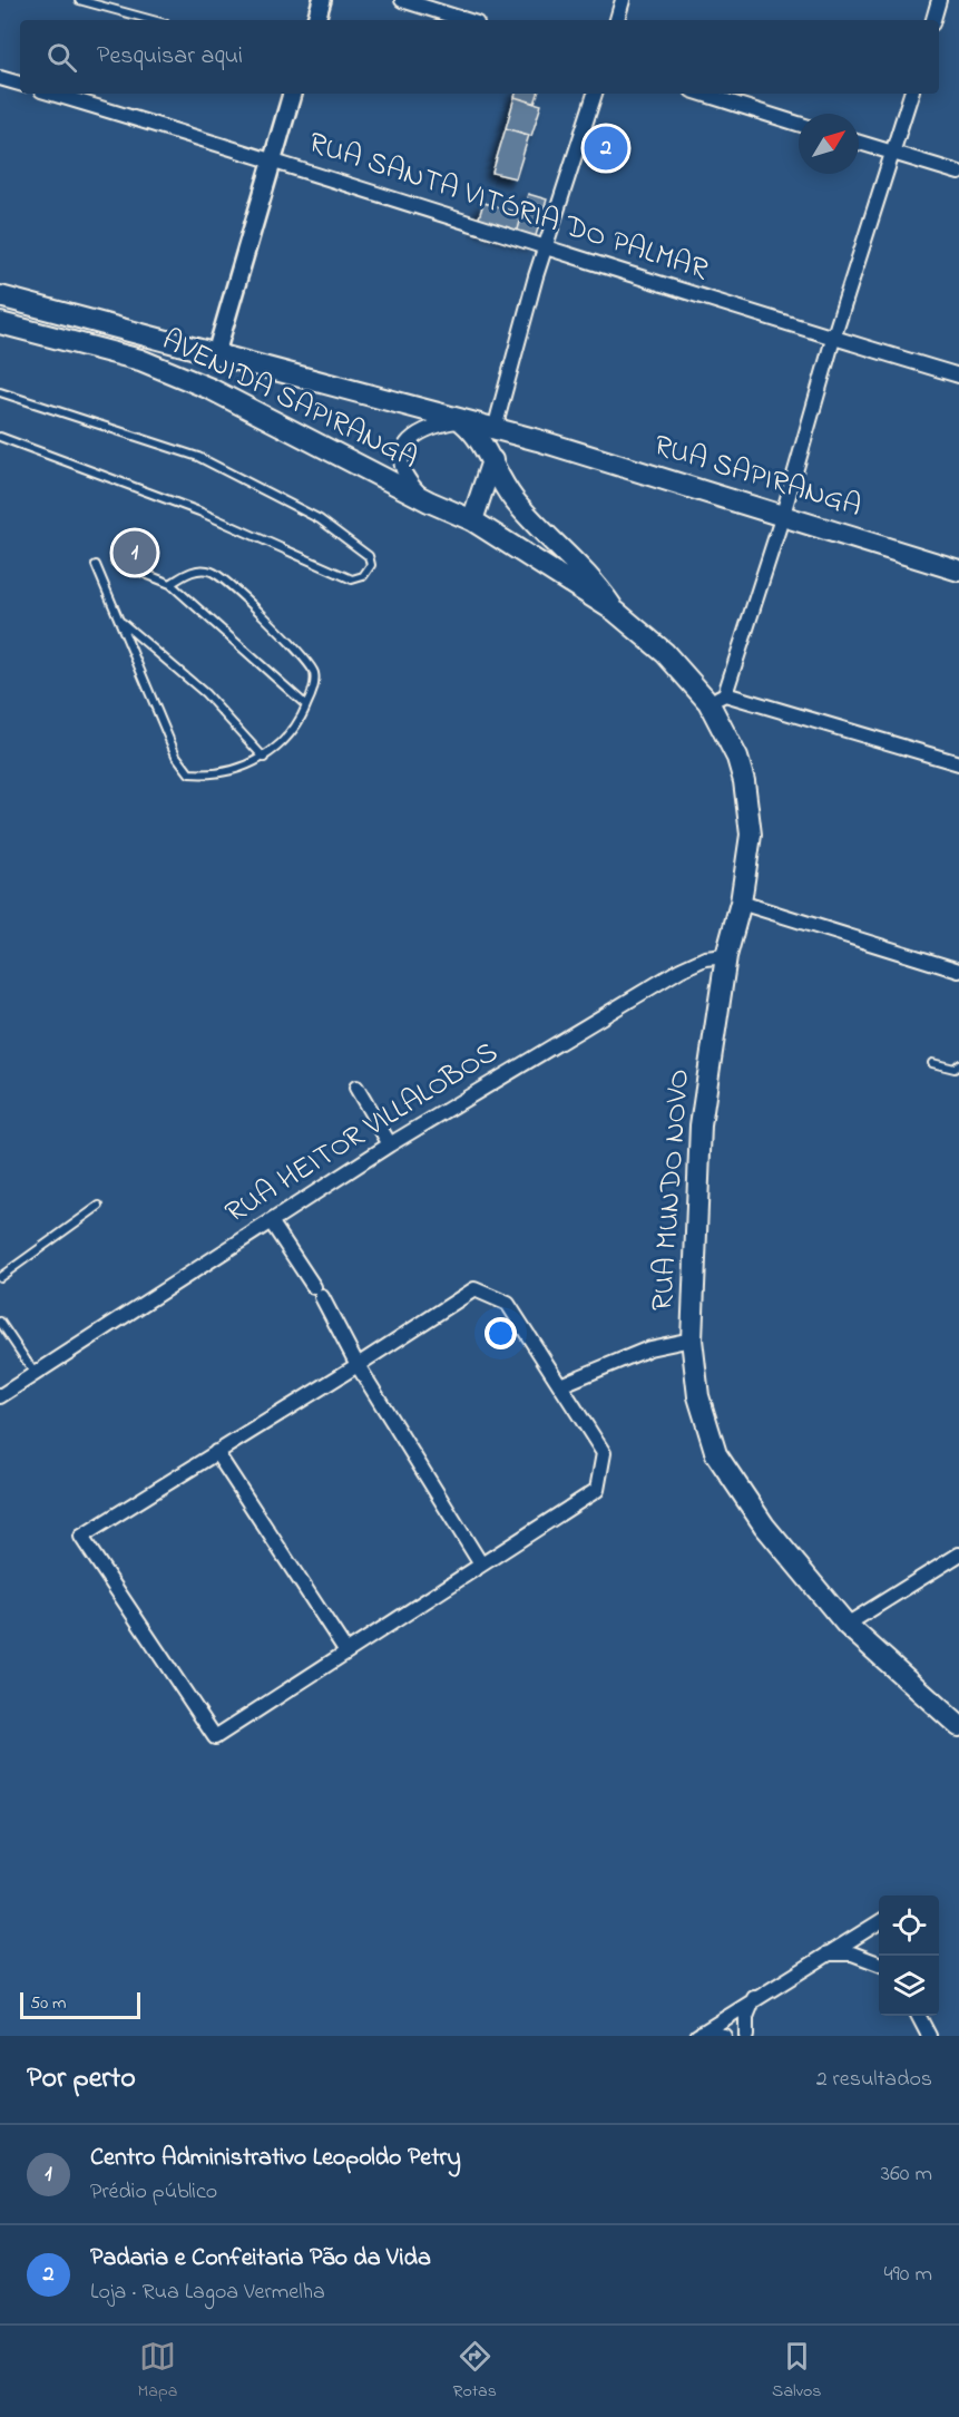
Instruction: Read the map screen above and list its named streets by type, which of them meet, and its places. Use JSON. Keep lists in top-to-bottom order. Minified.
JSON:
{"streets":{"main road":["AVENIDA SAPIRANGA","RUA SAPIRANGA","RUA MUNDO NOVO"],"street":["RUA SANTA VITÓRIA DO PALMAR","RUA HEITOR VILLALOBOS"]},"crossings":[["AVENIDA SAPIRANGA","RUA SAPIRANGA"],["AVENIDA SAPIRANGA","RUA MUNDO NOVO"],["RUA SAPIRANGA","RUA MUNDO NOVO"],["RUA HEITOR VILLALOBOS","RUA MUNDO NOVO"]],"scale_bar":"50 m","north":"top right","page":{"search":"Pesquisar aqui","pins":["2","1"],"scale":"50 m","heading":["Por perto","2 resultados"],"list":[{"mark":"1","name":"Centro Administrativo Leopoldo Petry","note":"Prédio público","value":"360 m"},{"mark":"2","name":"Padaria e Confeitaria Pão da Vida","note":"Loja · Rua Lagoa Vermelha","value":"490 m"}],"nav":["Mapa","Rotas","Salvos"]}}
